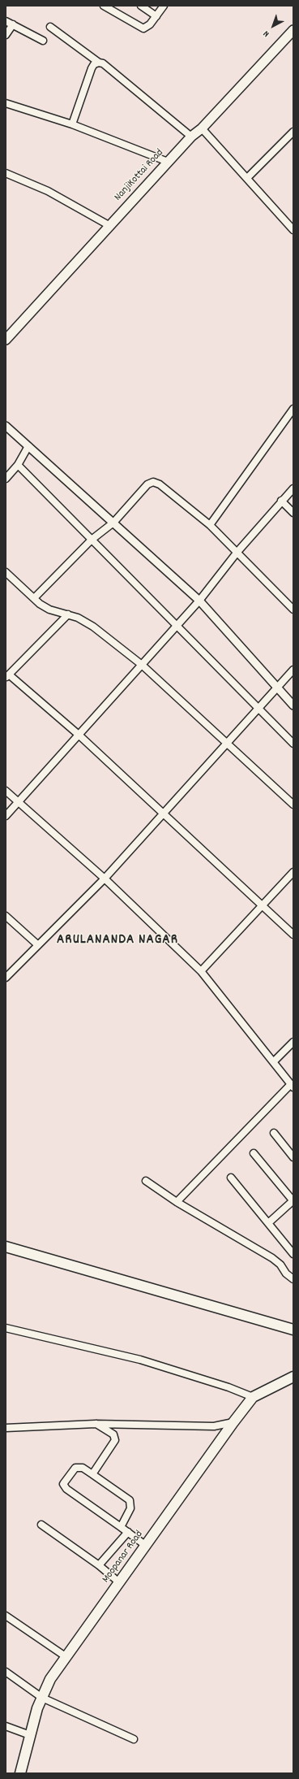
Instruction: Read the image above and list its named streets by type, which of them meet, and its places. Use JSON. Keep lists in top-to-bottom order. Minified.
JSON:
{"streets":{"main road":["NanjiKottai Road","Moopanar Road"]},"districts":["ARULANANDA NAGAR"],"north":"bottom left"}
